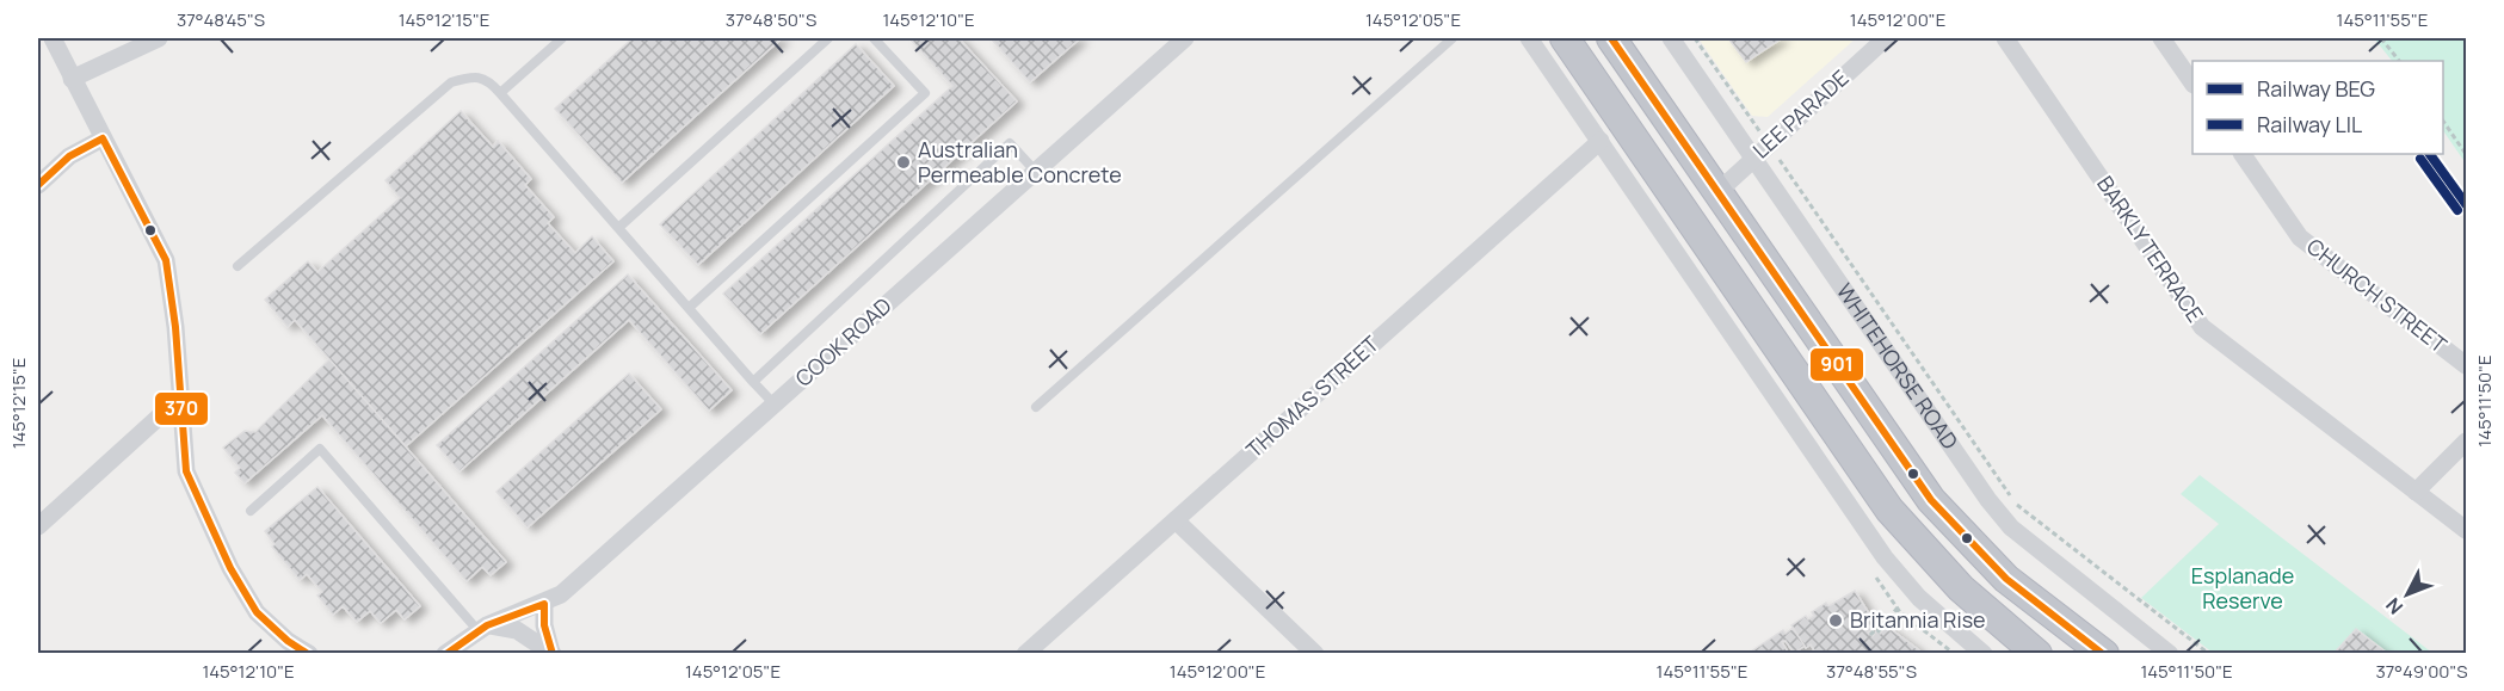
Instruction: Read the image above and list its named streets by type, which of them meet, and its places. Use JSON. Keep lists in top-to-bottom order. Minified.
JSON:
{"streets":{"street":["LEE PARADE","BARKLY TERRACE","CHURCH STREET","COOK ROAD","WHITEHORSE ROAD","THOMAS STREET"]},"crossings":[["LEE PARADE","WHITEHORSE ROAD"]],"parks":["Esplanade Reserve"],"places":["Australian Permeable Concrete","Britannia Rise"],"lines":["transit line 901","transit line 370","rail line BEG","rail line LIL"],"legend":["Railway BEG","Railway LIL"],"north":"bottom left","coordinates":["37°48'45\"S","145°12'15\"E","37°48'50\"S","145°12'10\"E","145°12'05\"E","145°12'00\"E","145°11'55\"E","145°11'50\"E","37°48'55\"S","37°49'00\"S"]}
